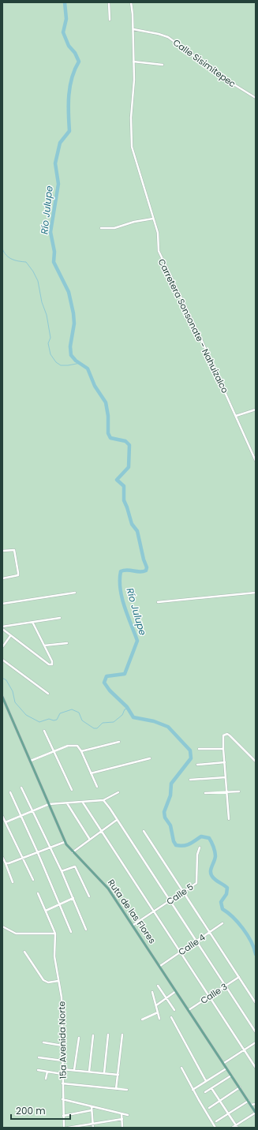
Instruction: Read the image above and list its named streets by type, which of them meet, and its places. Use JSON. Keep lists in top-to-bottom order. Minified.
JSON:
{"streets":{"main road":["Ruta de las Flores"],"street":["Calle Sisimitepec","Carretera Sonsonate - Nahuizalco","Calle 5","Calle 4","Calle 3","15a Avenida Norte"]},"crossings":[["Calle Sisimitepec","Carretera Sonsonate - Nahuizalco"],["Calle 5","Ruta de las Flores"],["Ruta de las Flores","Calle 4"],["Ruta de las Flores","Calle 3"]],"water":["Río Julupe"],"scale_bar":"200 m"}
